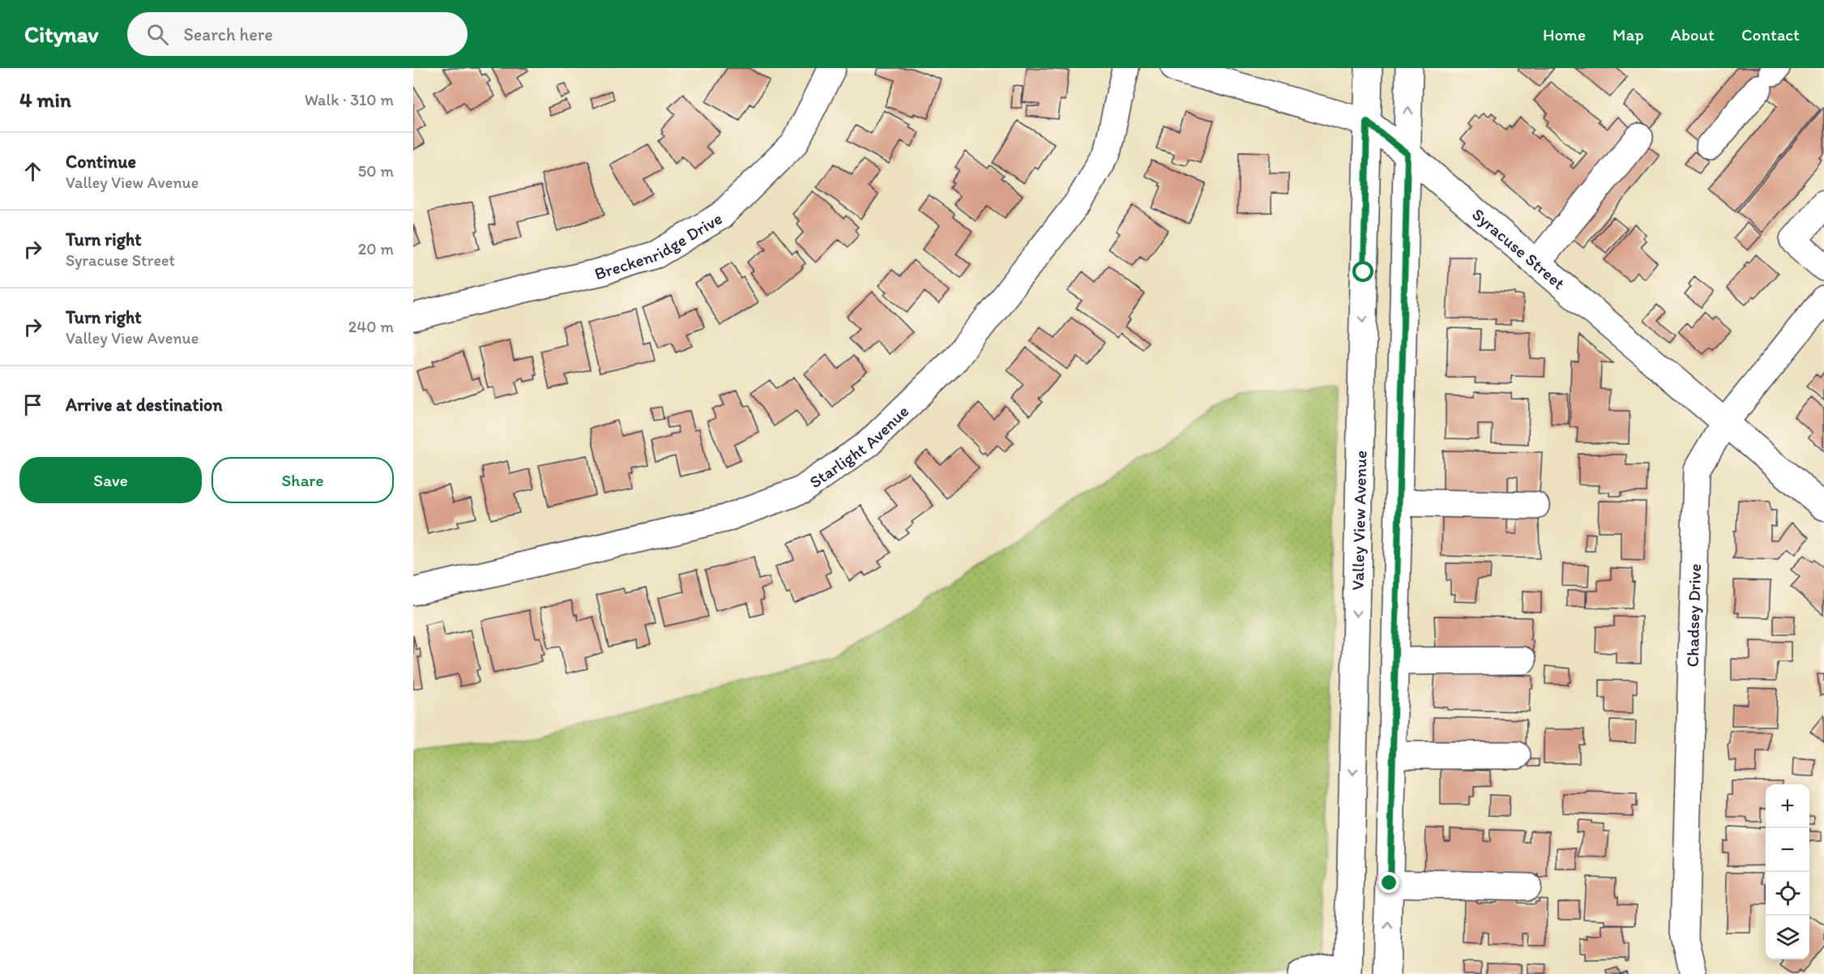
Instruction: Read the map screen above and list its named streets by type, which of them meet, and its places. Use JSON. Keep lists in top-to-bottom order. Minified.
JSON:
{"streets":{"street":["Breckenridge Drive","Syracuse Street","Starlight Avenue","Valley View Avenue","Chadsey Drive"]},"crossings":[["Syracuse Street","Valley View Avenue"],["Syracuse Street","Chadsey Drive"]],"page":{"header":"Citynav","search":"Search here","nav":["Home","Map","About","Contact"],"heading":["4 min","Walk · 310 m"],"list":[["Continue","Valley View Avenue","50 m"],["Turn right","Syracuse Street","20 m"],["Turn right","Valley View Avenue","240 m"],"Arrive at destination"],"buttons":["Save","Share"],"map_buttons":["+","−"]}}
